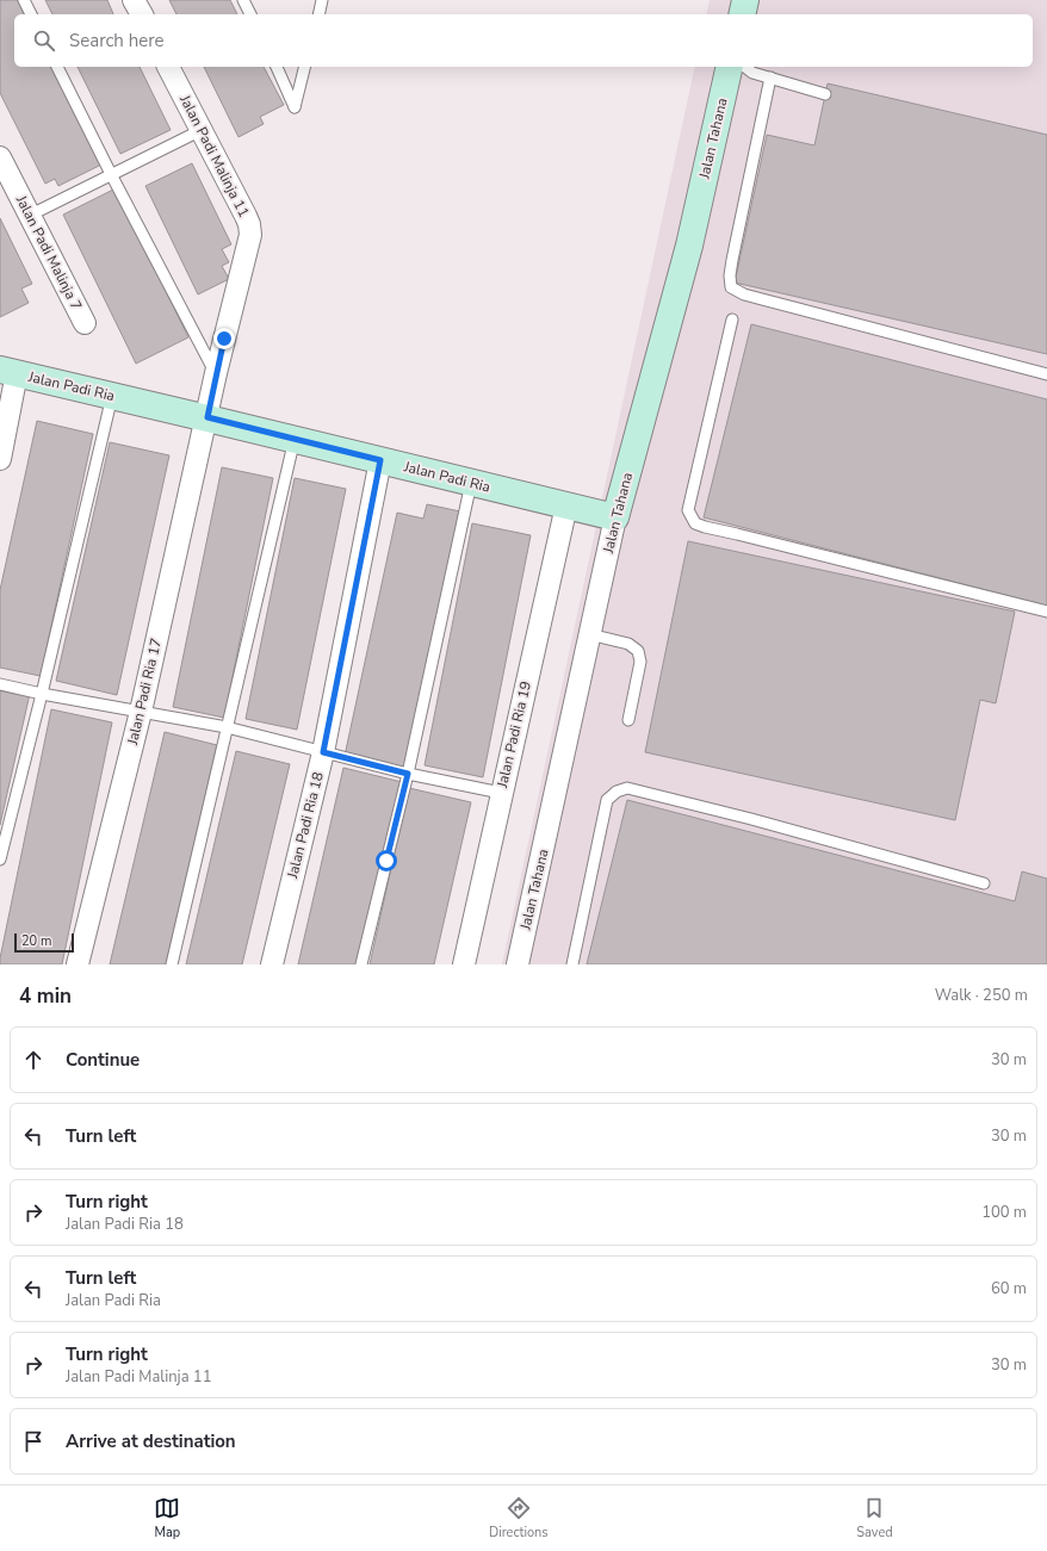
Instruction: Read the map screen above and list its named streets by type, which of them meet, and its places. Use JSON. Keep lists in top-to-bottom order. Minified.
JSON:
{"streets":{"street":["Jalan Tahana","Jalan Padi Malinja 11","Jalan Padi Malinja 7","Jalan Padi Ria","Jalan Padi Ria 17","Jalan Padi Ria 19","Jalan Padi Ria 18"]},"crossings":[["Jalan Tahana","Jalan Padi Ria"],["Jalan Padi Malinja 11","Jalan Padi Ria"],["Jalan Padi Malinja 11","Jalan Padi Ria 17"],["Jalan Padi Ria","Jalan Padi Ria 17"],["Jalan Padi Ria","Jalan Padi Ria 19"],["Jalan Padi Ria","Jalan Padi Ria 18"]],"scale_bar":"20 m","page":{"search":"Search here","scale":"20 m","heading":["4 min","Walk · 250 m"],"list":[["Continue","30 m"],["Turn left","30 m"],["Turn right","Jalan Padi Ria 18","100 m"],["Turn left","Jalan Padi Ria","60 m"],["Turn right","Jalan Padi Malinja 11","30 m"],"Arrive at destination"],"nav":["Map","Directions","Saved"]}}
